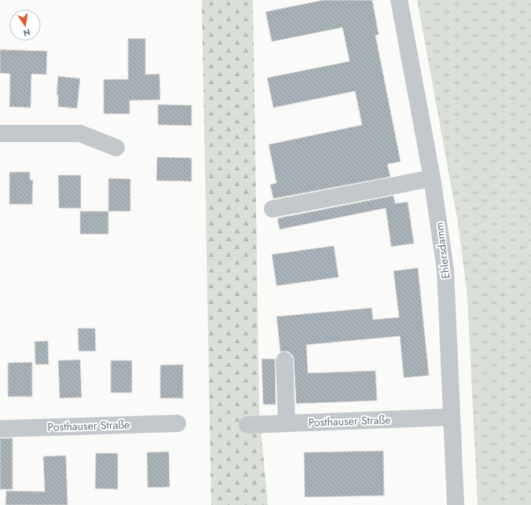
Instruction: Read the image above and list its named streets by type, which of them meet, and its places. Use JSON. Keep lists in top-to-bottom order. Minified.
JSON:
{"streets":{"street":["Ehlersdamm","Posthauser Straße"]},"crossings":[["Ehlersdamm","Posthauser Straße"]],"north":"bottom"}
